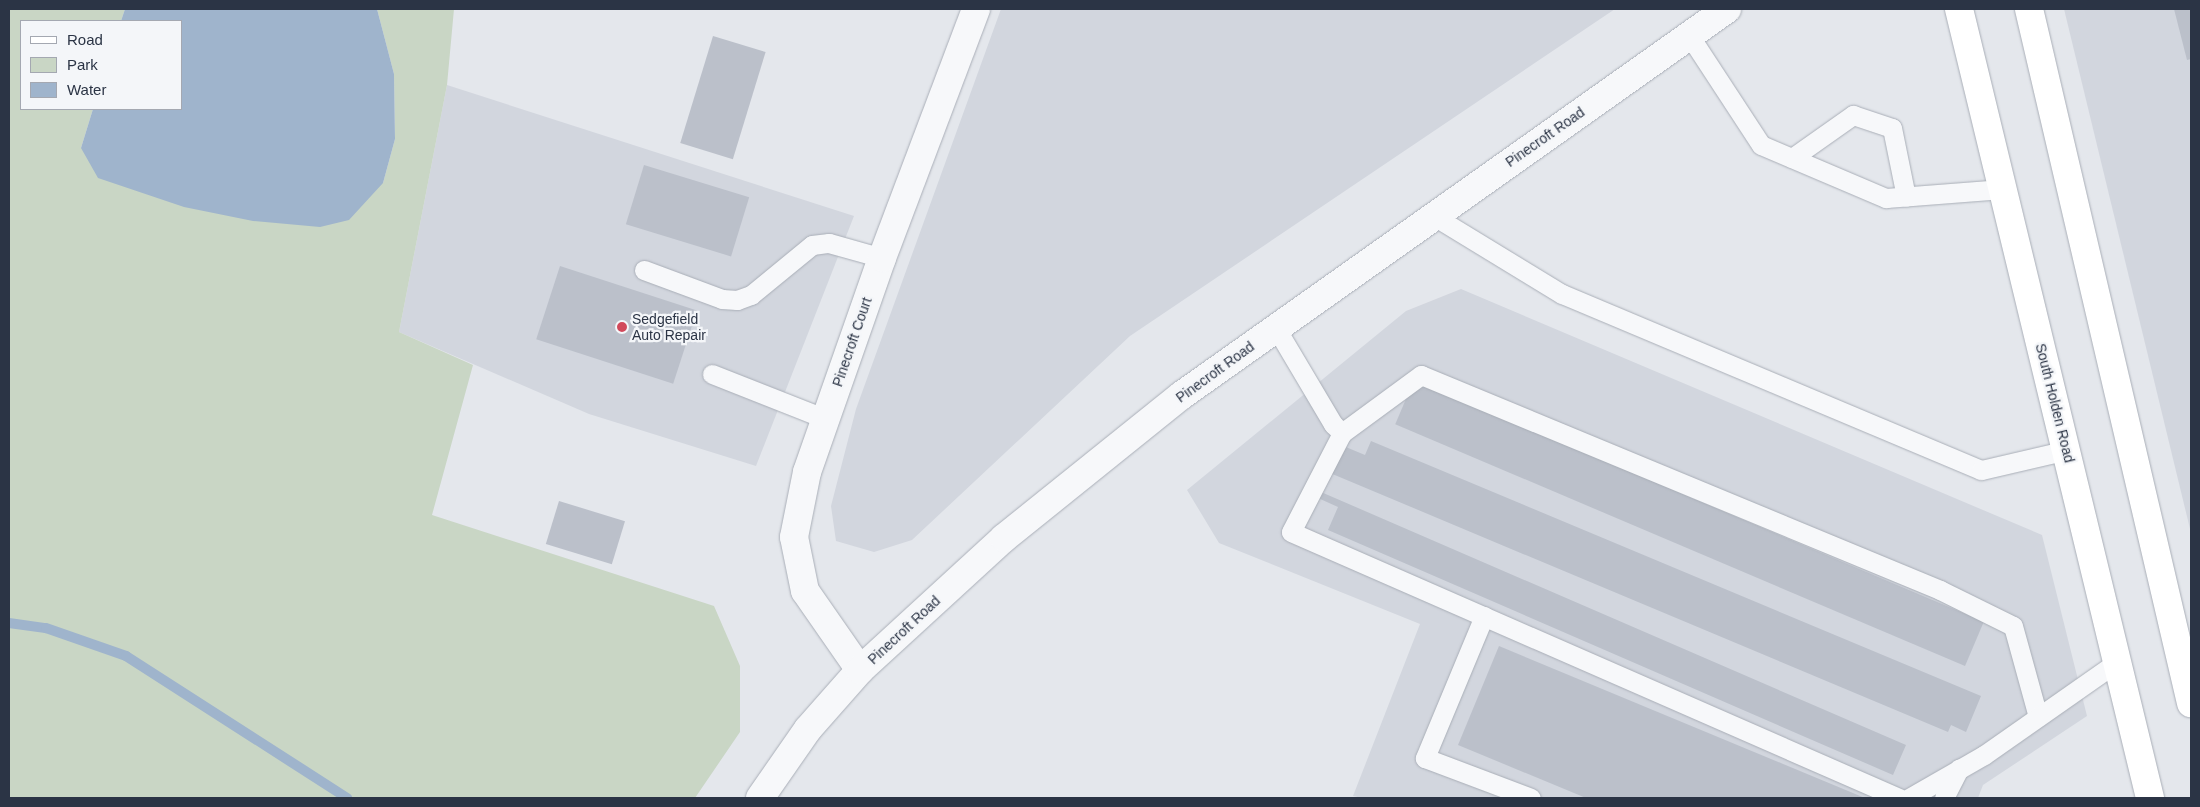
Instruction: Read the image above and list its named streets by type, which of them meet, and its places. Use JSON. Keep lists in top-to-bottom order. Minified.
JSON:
{"streets":{"main road":["South Holden Road"],"street":["Pinecroft Road","Pinecroft Court"]},"crossings":[["Pinecroft Road","Pinecroft Court"]],"places":["Sedgefield Auto Repair"],"legend":["Road","Park","Water"]}
